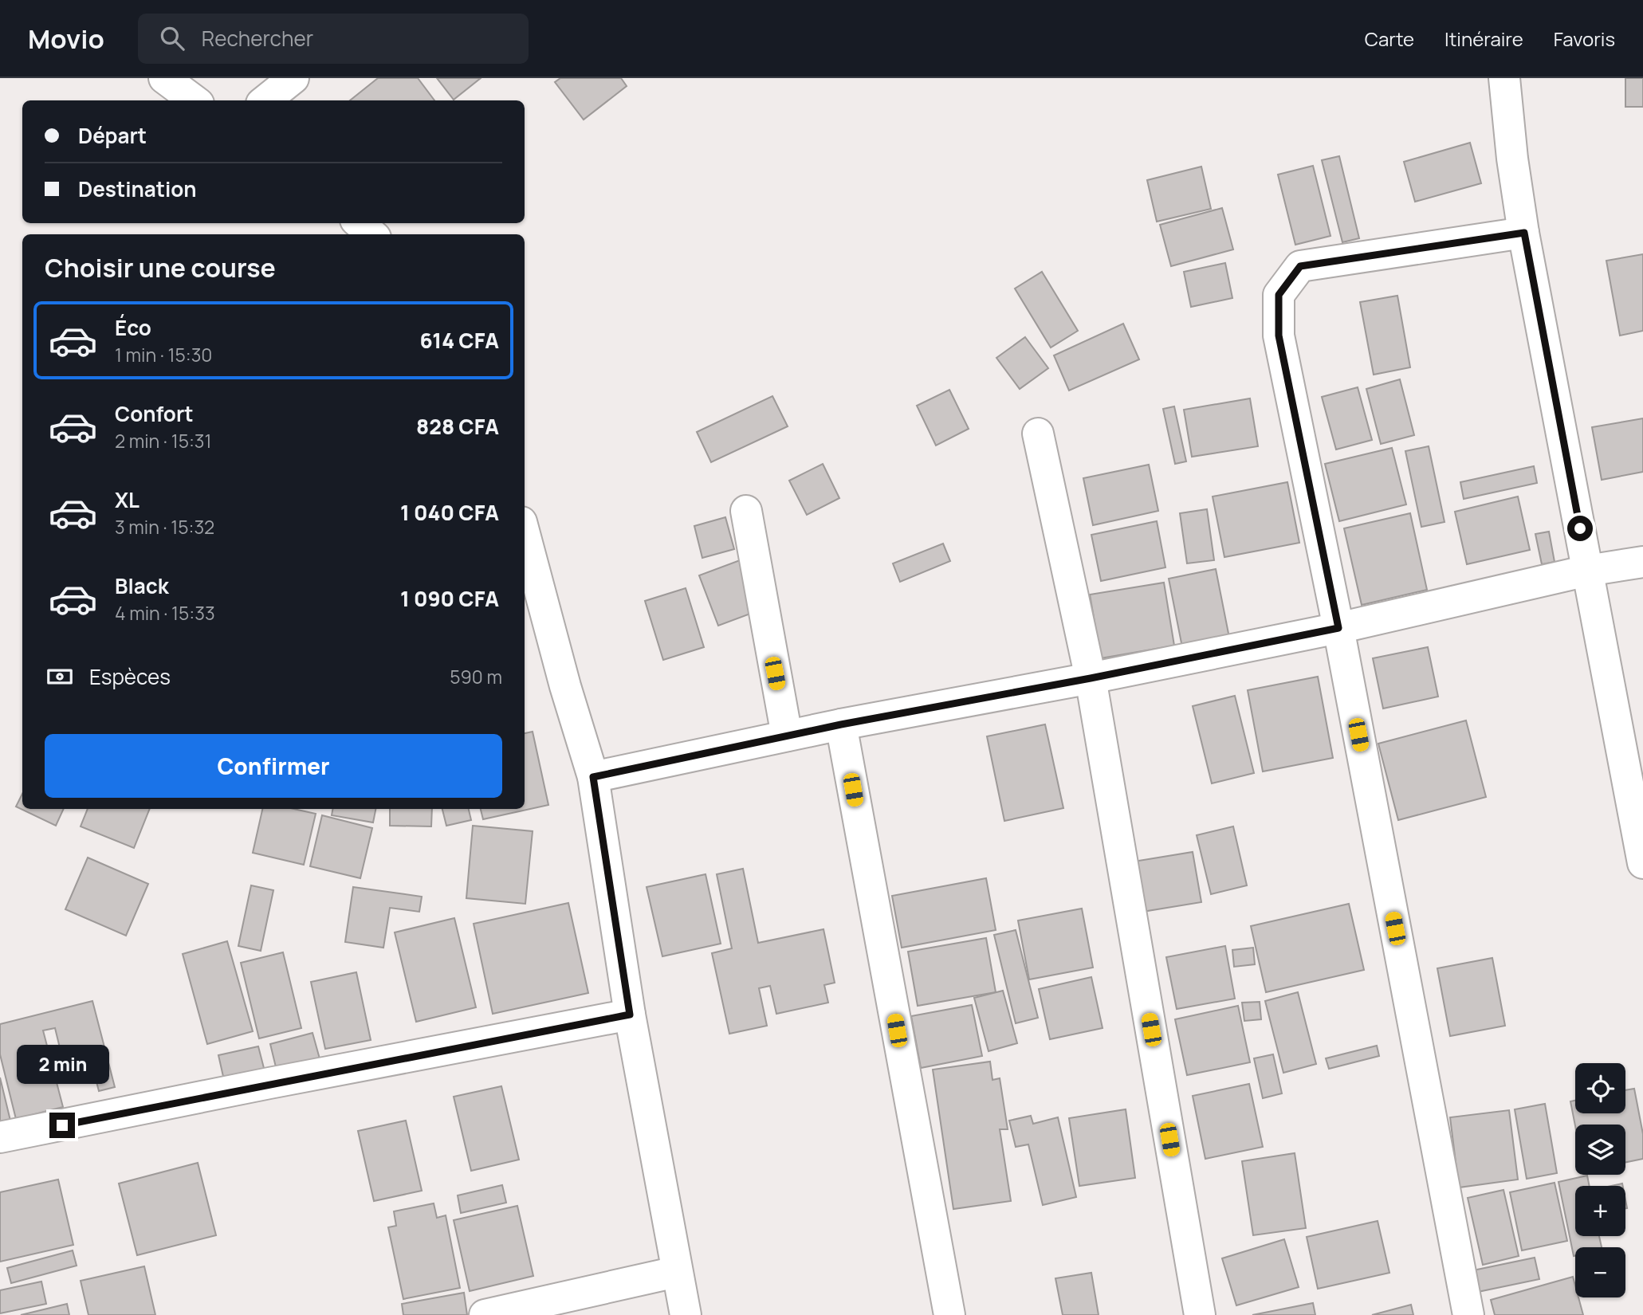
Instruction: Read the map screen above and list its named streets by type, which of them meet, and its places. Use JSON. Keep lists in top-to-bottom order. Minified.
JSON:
{"page":{"header":"Movio","search":"Rechercher","nav":["Carte","Itinéraire","Favoris"],"banner":["Départ","Destination"],"heading":"Choisir une course","list":[{"name":"Éco","note":"1 min · 15:30","value":"614 CFA"},{"name":"Confort","note":"2 min · 15:31","value":"828 CFA"},{"name":"XL","note":"3 min · 15:32","value":"1 040 CFA"},{"name":"Black","note":"4 min · 15:33","value":"1 090 CFA"}],"pay":["Espèces","590 m"],"buttons":"Confirmer","bubble":"2 min","map_buttons":["+","−"]}}
